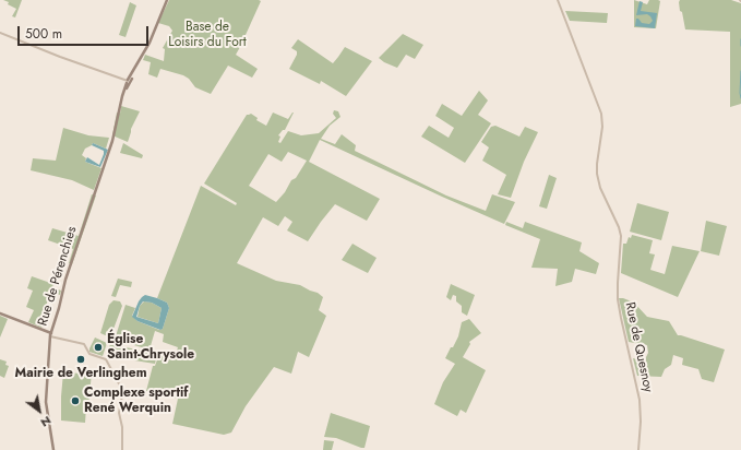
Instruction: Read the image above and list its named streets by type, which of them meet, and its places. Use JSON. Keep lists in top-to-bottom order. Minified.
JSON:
{"streets":{"main road":["Rue de Pérenchies"],"street":["Rue de Quesnoy"]},"parks":["Base de Loisirs du Fort"],"places":["Église Saint-Chrysole","Mairie de Verlinghem","Complexe sportif René Werquin"],"scale_bar":"500 m","north":"bottom right"}
